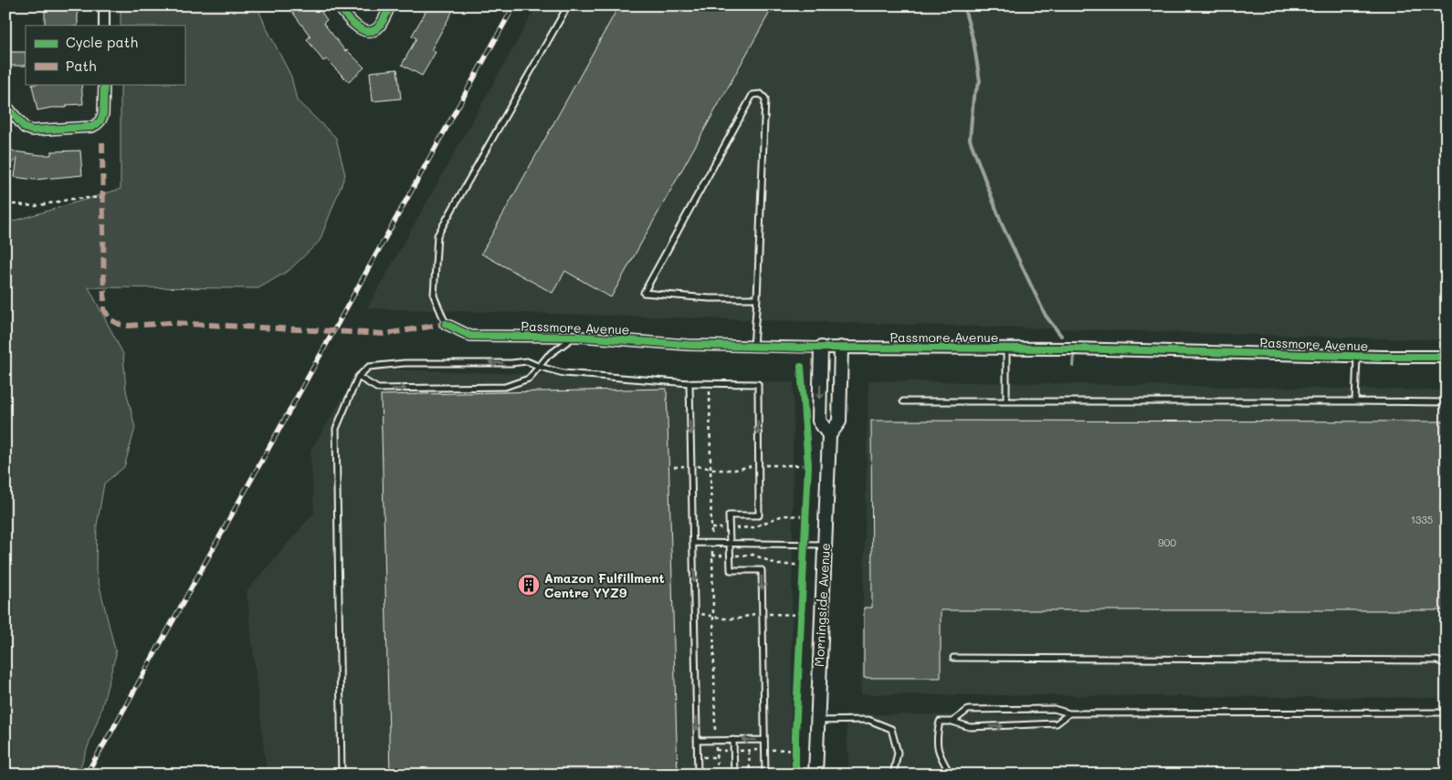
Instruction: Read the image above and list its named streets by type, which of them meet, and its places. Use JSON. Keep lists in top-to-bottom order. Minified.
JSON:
{"streets":{"main road":["Morningside Avenue"],"street":["Passmore Avenue"]},"crossings":[["Passmore Avenue","Morningside Avenue"]],"places":{"building":["Amazon Fulfillment Centre YYZ9"]},"house_numbers":["1335","900"],"legend":["Cycle path","Path"]}
